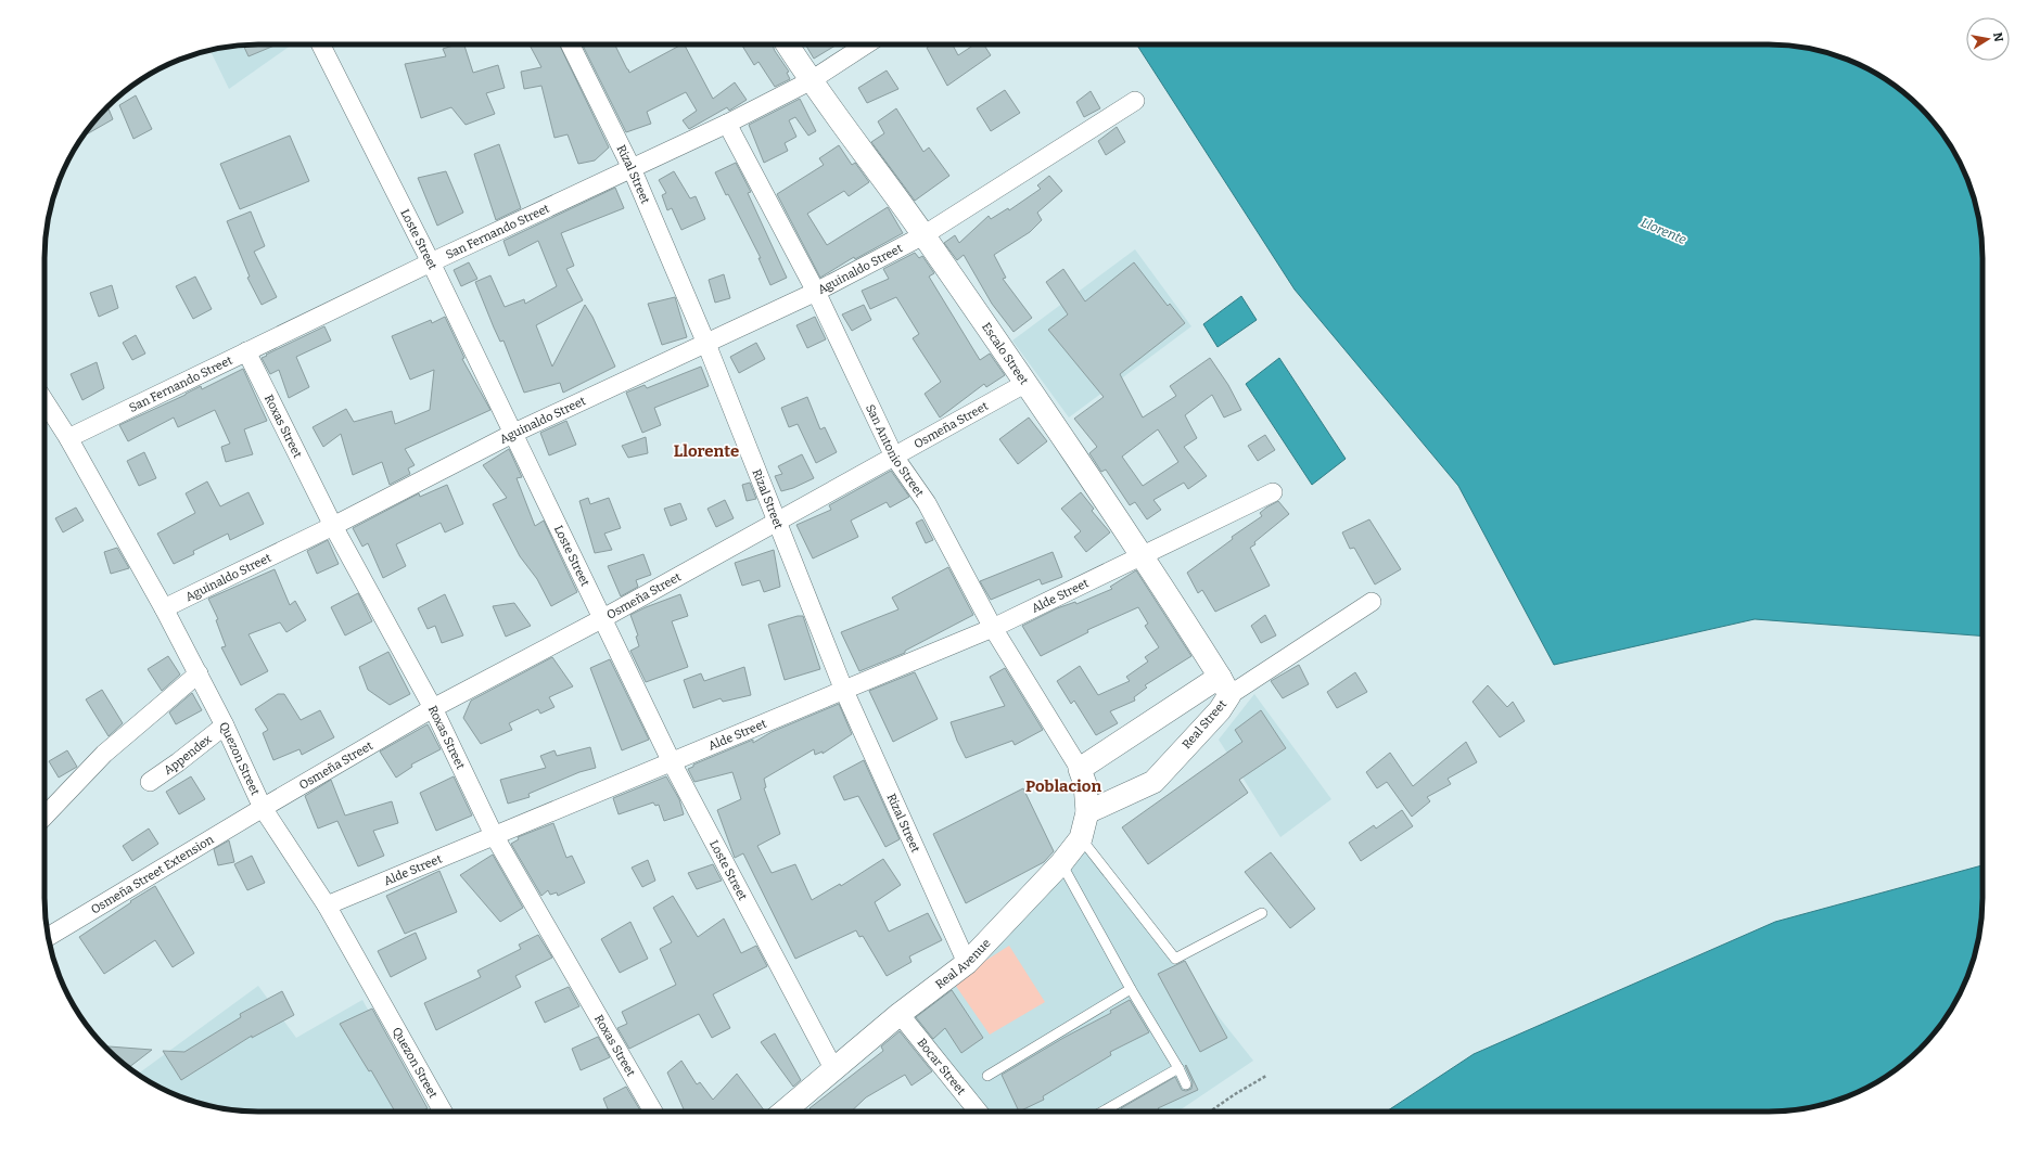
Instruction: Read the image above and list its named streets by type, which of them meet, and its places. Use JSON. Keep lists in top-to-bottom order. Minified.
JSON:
{"streets":{"street":["Rizal Street","San Fernando Street","Loste Street","Aguinaldo Street","Escalo Street","Osmeña Street","Roxas Street","San Antonio Street","Alde Street","Real Street","Appendex","Quezon Street","Osmeña Street Extension","Real Avenue","Bocar Street"]},"crossings":[["Rizal Street","San Fernando Street"],["Rizal Street","Aguinaldo Street"],["Rizal Street","Osmeña Street"],["Rizal Street","Alde Street"],["Rizal Street","Real Avenue"],["San Fernando Street","Loste Street"],["San Fernando Street","Escalo Street"],["San Fernando Street","Roxas Street"],["San Fernando Street","San Antonio Street"],["San Fernando Street","Quezon Street"],["Loste Street","Aguinaldo Street"],["Loste Street","Osmeña Street"],["Loste Street","Alde Street"],["Loste Street","Real Avenue"],["Aguinaldo Street","Escalo Street"],["Aguinaldo Street","Roxas Street"],["Aguinaldo Street","San Antonio Street"],["Aguinaldo Street","Quezon Street"],["Escalo Street","Osmeña Street"],["Escalo Street","Alde Street"],["Escalo Street","Real Street"],["Osmeña Street","Roxas Street"],["Osmeña Street","San Antonio Street"],["Osmeña Street","Quezon Street"],["Osmeña Street","Osmeña Street Extension"],["Roxas Street","Alde Street"],["San Antonio Street","Alde Street"],["San Antonio Street","Real Street"],["San Antonio Street","Real Avenue"],["Alde Street","Quezon Street"],["Real Street","Real Avenue"],["Appendex","Quezon Street"],["Quezon Street","Osmeña Street Extension"],["Real Avenue","Bocar Street"]],"districts":["Llorente","Poblacion"],"water":["Llorente"],"north":"right"}
